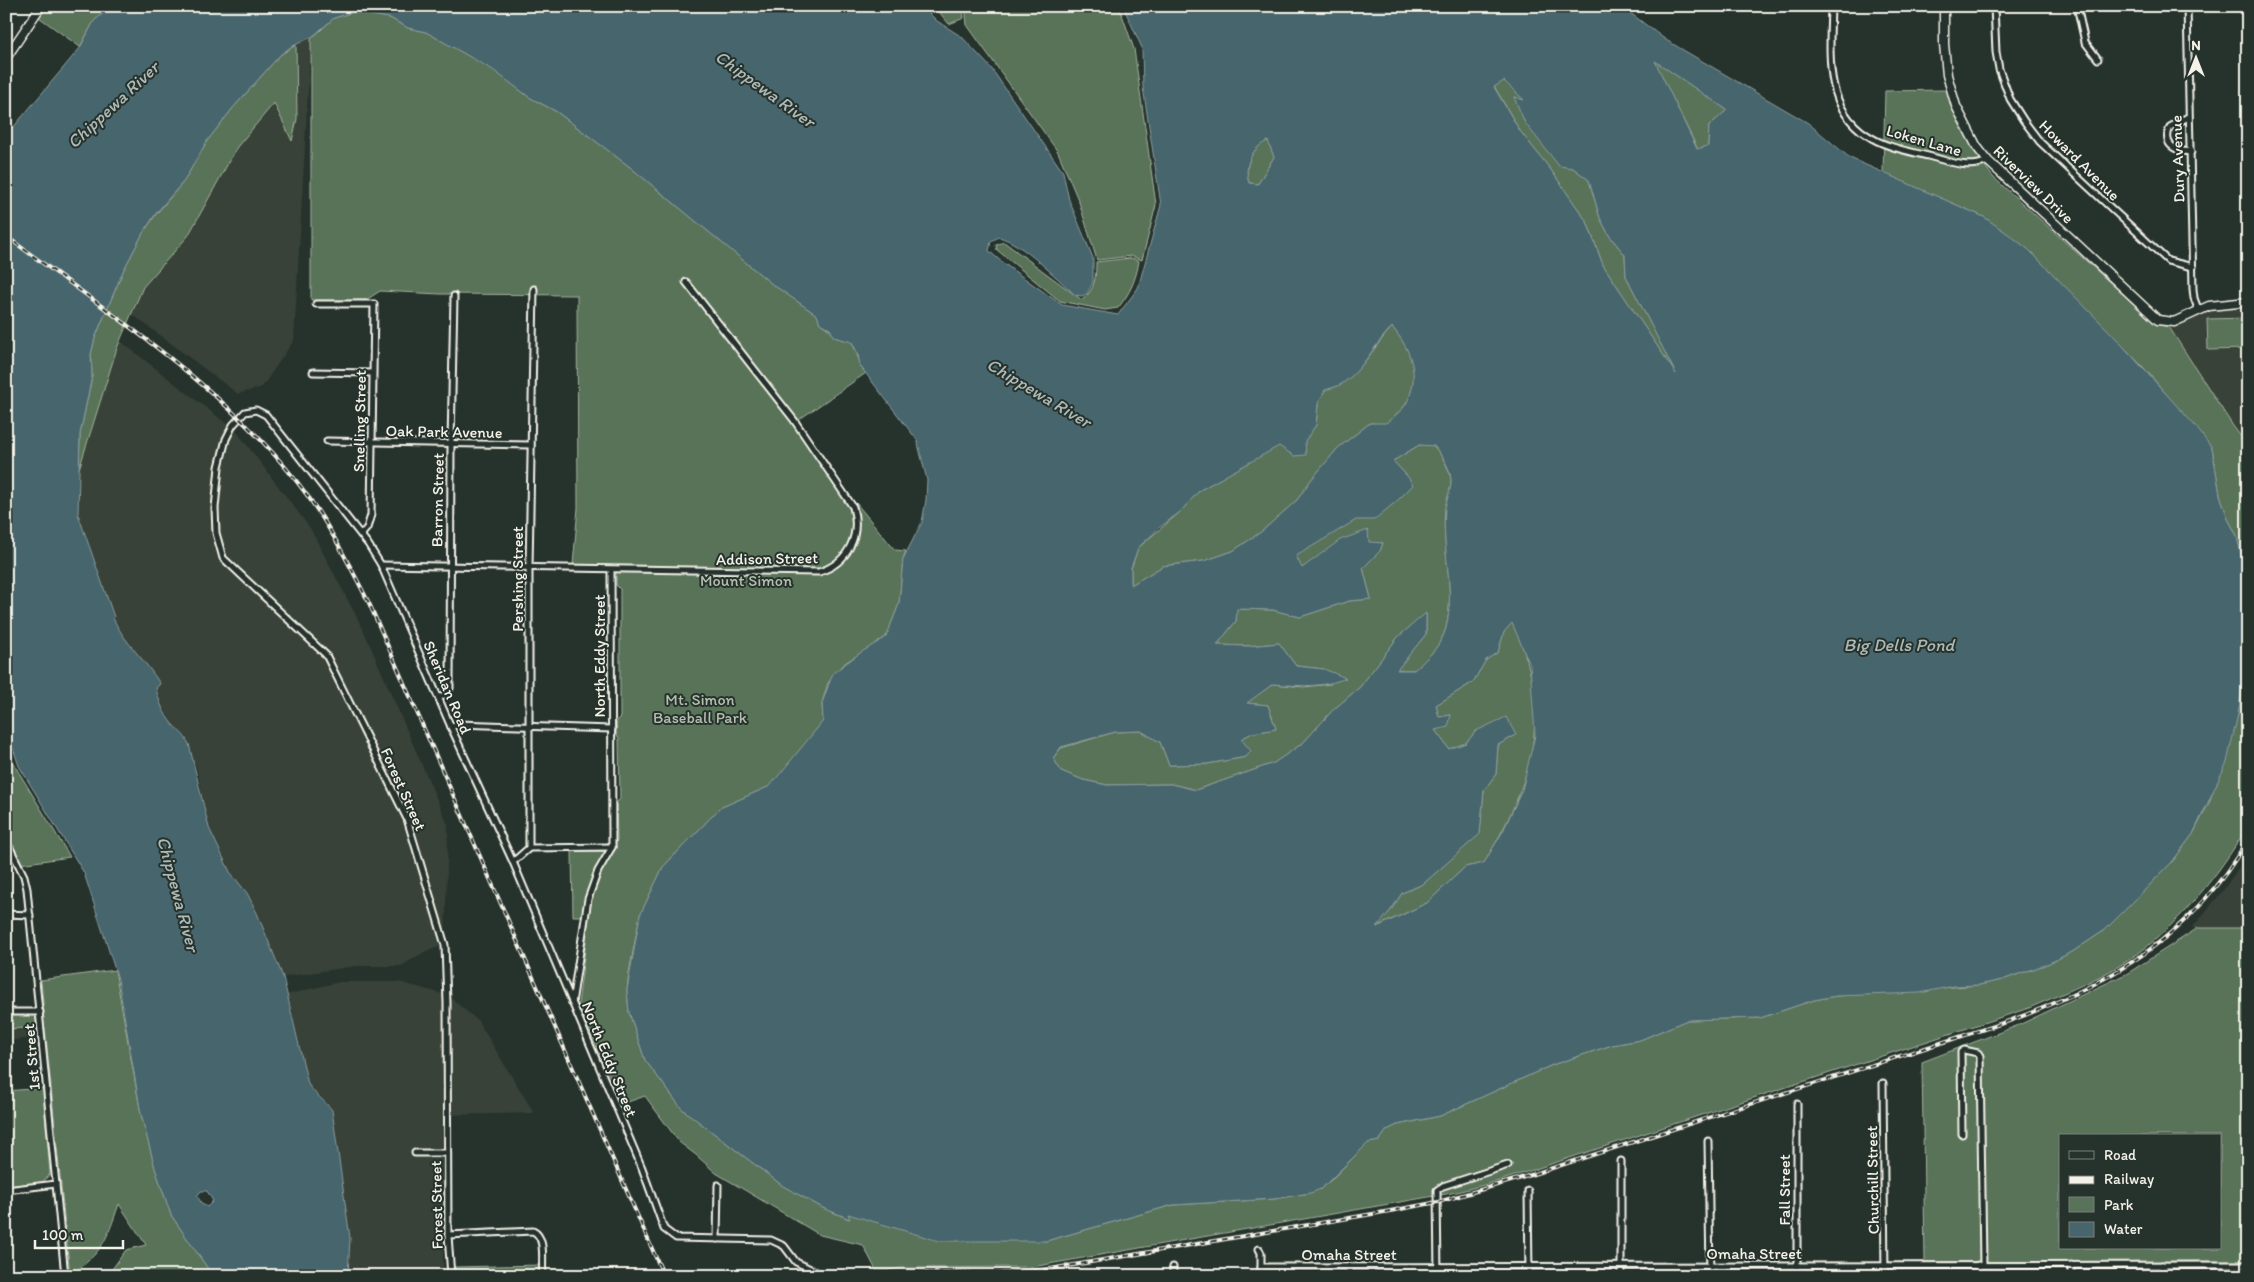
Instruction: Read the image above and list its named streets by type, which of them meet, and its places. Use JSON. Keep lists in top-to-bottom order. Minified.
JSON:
{"streets":{"street":["Loken Lane","Dury Avenue","Howard Avenue","Riverview Drive","Snelling Street","Oak Park Avenue","Barron Street","Addison Street","Pershing Street","North Eddy Street","Sheridan Road","Forest Street","1st Street","Churchill Street","Fall Street","Omaha Street"]},"crossings":[["Loken Lane","Riverview Drive"],["Dury Avenue","Howard Avenue"],["Dury Avenue","Riverview Drive"],["Snelling Street","Oak Park Avenue"],["Snelling Street","Sheridan Road"],["Oak Park Avenue","Barron Street"],["Oak Park Avenue","Pershing Street"],["Barron Street","Addison Street"],["Barron Street","Sheridan Road"],["Addison Street","Pershing Street"],["Addison Street","North Eddy Street"],["Addison Street","Sheridan Road"],["North Eddy Street","Sheridan Road"],["Sheridan Road","Forest Street"],["Churchill Street","Omaha Street"],["Fall Street","Omaha Street"]],"water":["Chippewa River","Big Dells Pond"],"parks":["Mount Simon","Mt. Simon Baseball Park"],"legend":["Road","Railway","Park","Water"],"scale_bar":"100 m","north":"top"}
